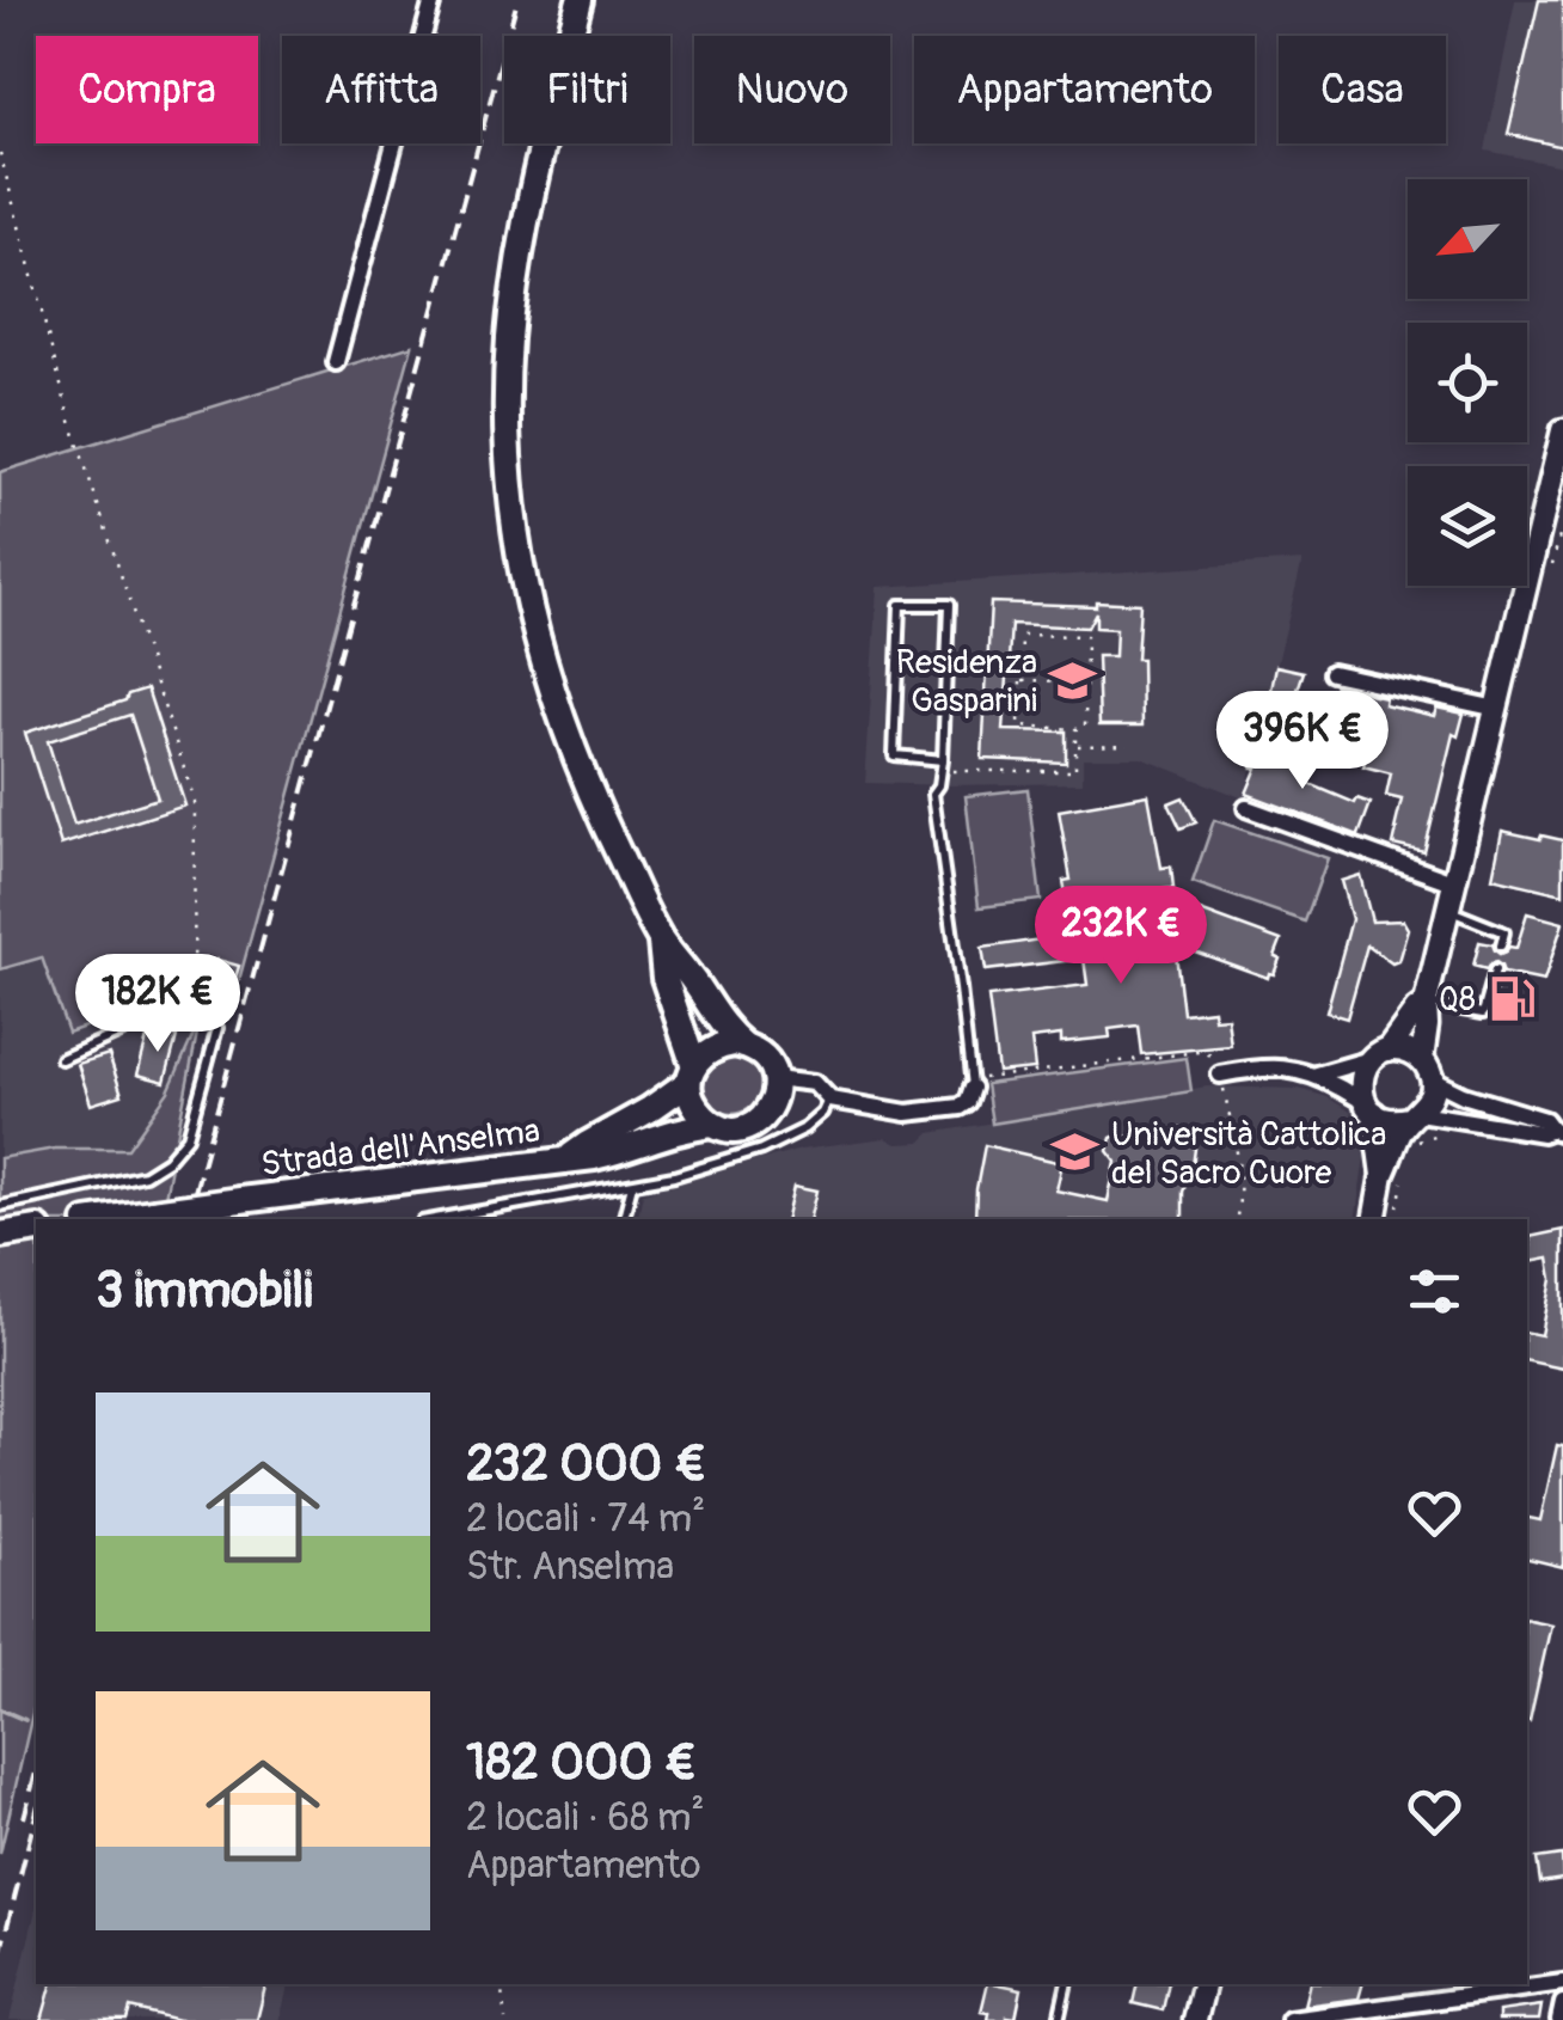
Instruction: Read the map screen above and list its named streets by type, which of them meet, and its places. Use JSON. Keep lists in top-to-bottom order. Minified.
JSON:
{"streets":{"main road":["Strada dell'Anselma"]},"places":{"school or university":["Residenza Gasparini","Università Cattolica del Sacro Cuore"],"fuel station":["Q8"]},"north":"bottom left","page":{"chip":["Compra","Affitta","Filtri","Nuovo","Appartamento","Casa"],"price":["396K €","232K €","182K €"],"heading":"3 immobili","list":[{"name":"232 000 €","note":"2 locali · 74 m² · Str. Anselma"},{"name":"182 000 €","note":"2 locali · 68 m² · Appartamento"}]}}
